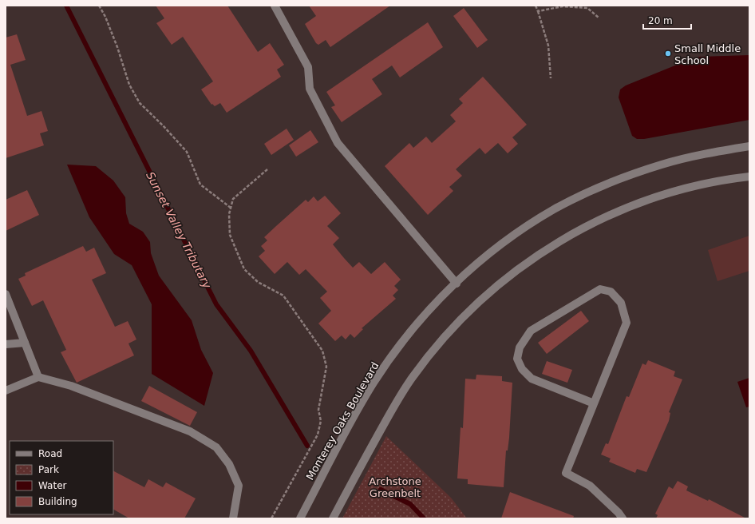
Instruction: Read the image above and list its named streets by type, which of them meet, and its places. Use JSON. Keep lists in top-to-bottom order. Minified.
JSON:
{"streets":{"street":["Monterey Oaks Boulevard"]},"water":["Sunset Valley Tributary"],"parks":["Archstone Greenbelt"],"places":["Small Middle School"],"legend":["Road","Park","Water","Building"],"scale_bar":"20 m"}
